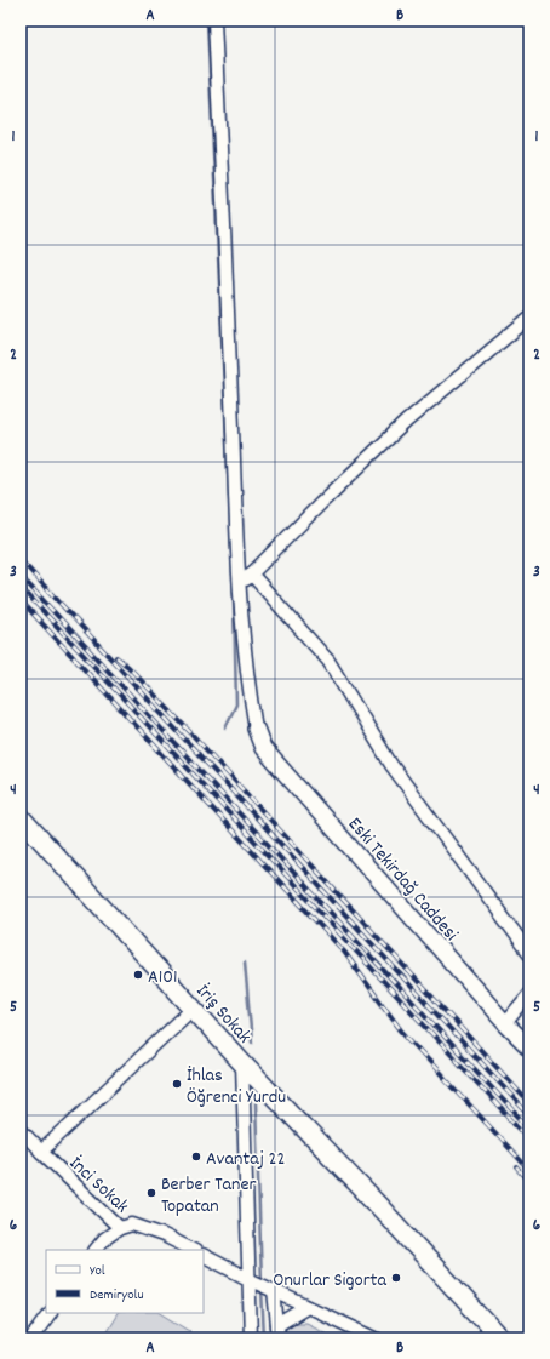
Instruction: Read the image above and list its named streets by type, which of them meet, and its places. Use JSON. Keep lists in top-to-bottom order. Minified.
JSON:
{"streets":{"main road":["İriş Sokak"],"street":["Eski Tekirdağ Caddesi","İnci Sokak"]},"places":["A101","İhlas Öğrenci Yurdu","Avantaj 22","Berber Taner Topatan","Onurlar Sigorta"],"legend":["Yol","Demiryolu"],"grid":{"columns":["A","B"],"rows":["1","2","3","4","5","6"]}}
